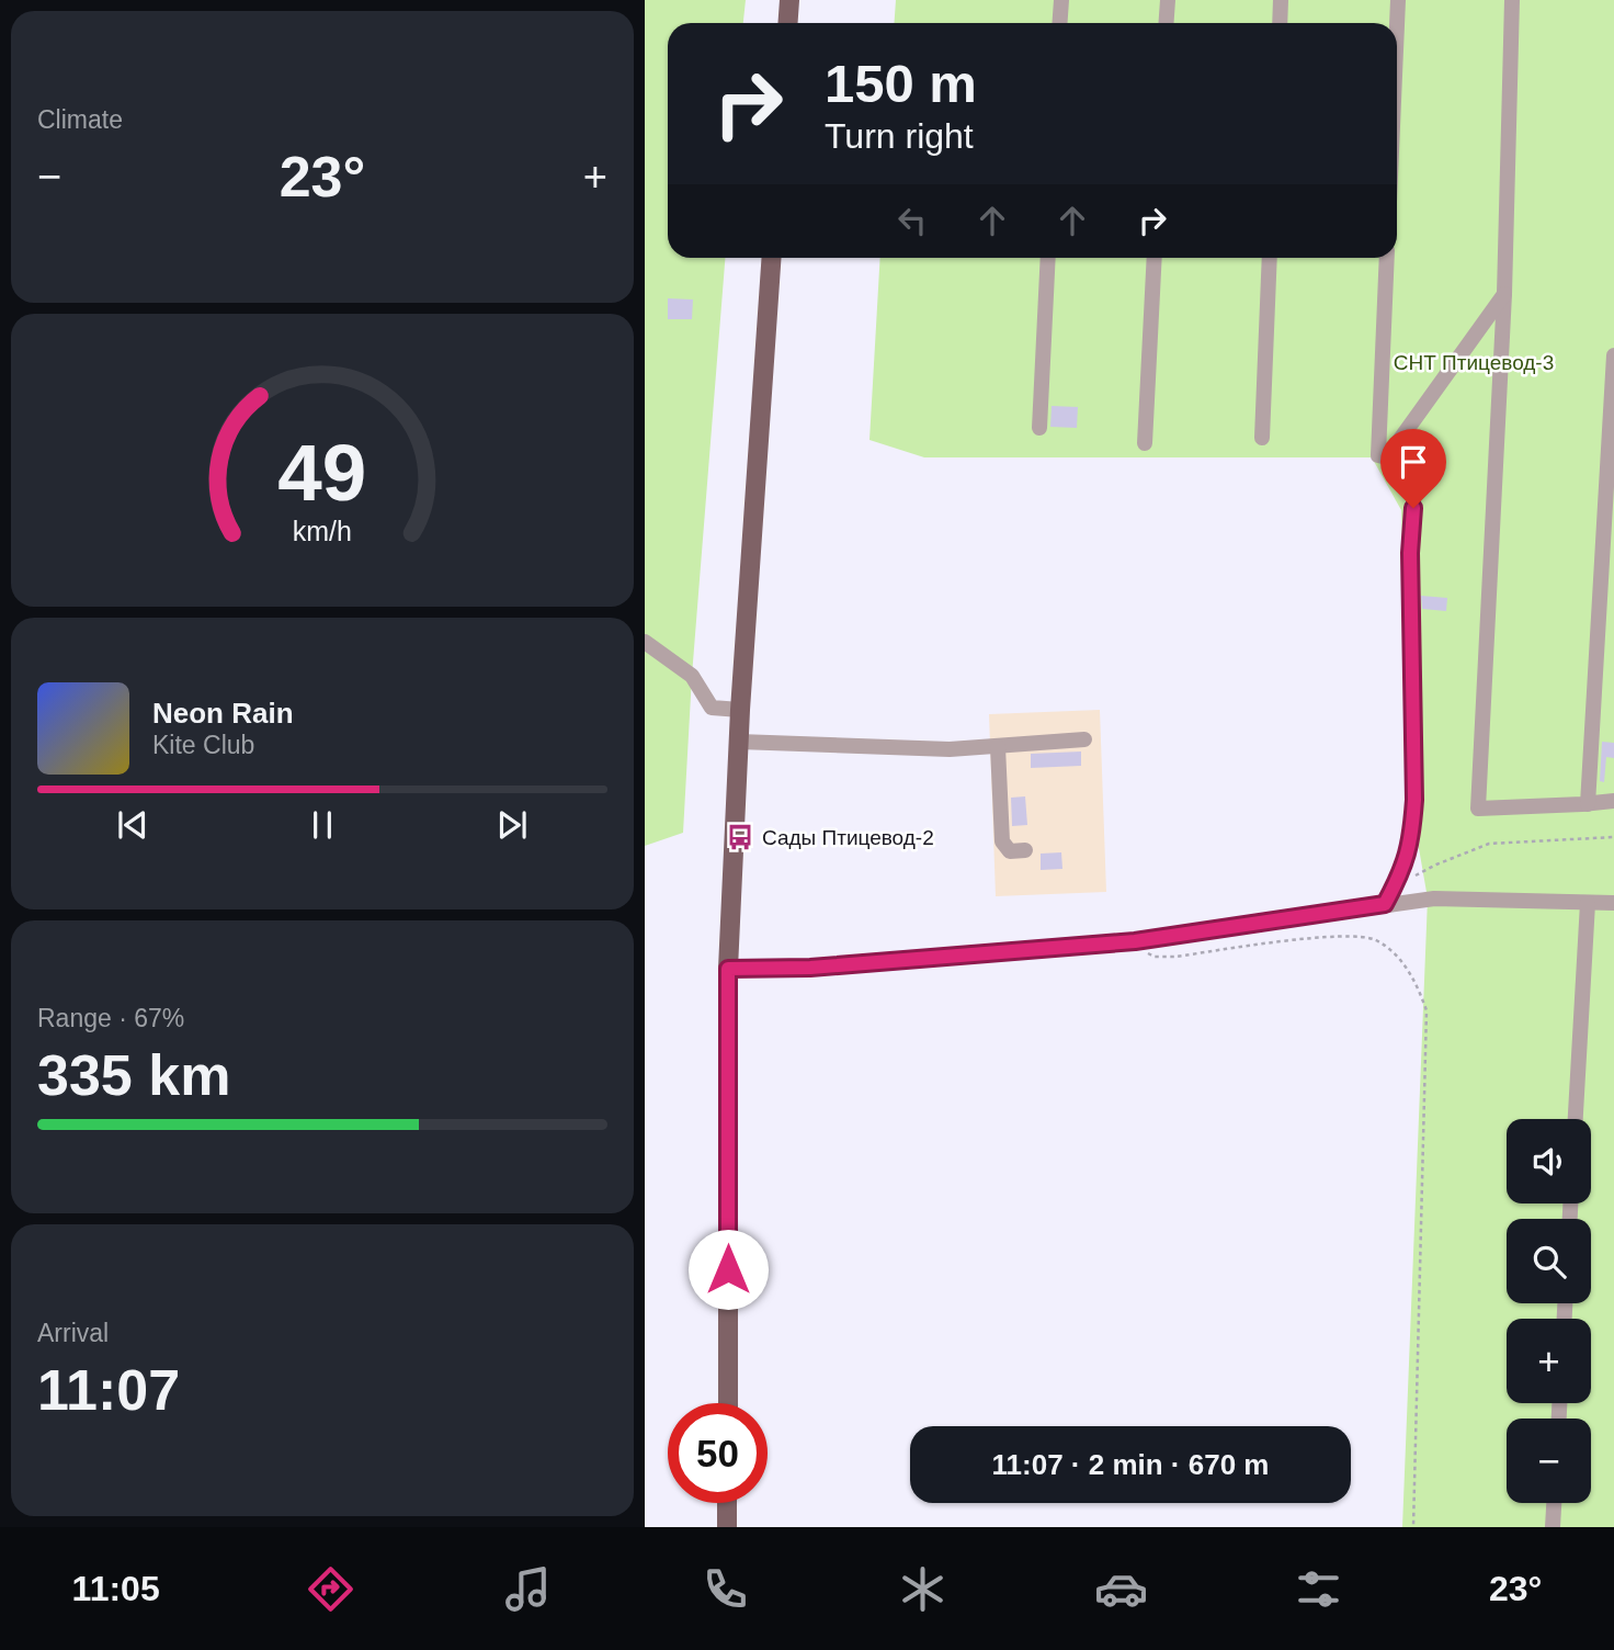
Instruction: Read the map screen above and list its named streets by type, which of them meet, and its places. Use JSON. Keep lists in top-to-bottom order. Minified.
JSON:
{"parks":["СНТ Птицевод-3"],"places":{"bus stop":["Сады Птицевод-2"]},"page":{"tile":["Climate",["Range · 67%","335 km"],["Arrival","11:07"]],"turn":["150 m","Turn right"],"heat":["−","23°","+"],"song":["Neon Rain","Kite Club"],"map_buttons":["+","−"],"limit":"50","trip":"11:07 · 2 min · 670 m","tabs":["11:05","23°"],"gauge":["49","km/h"]}}
